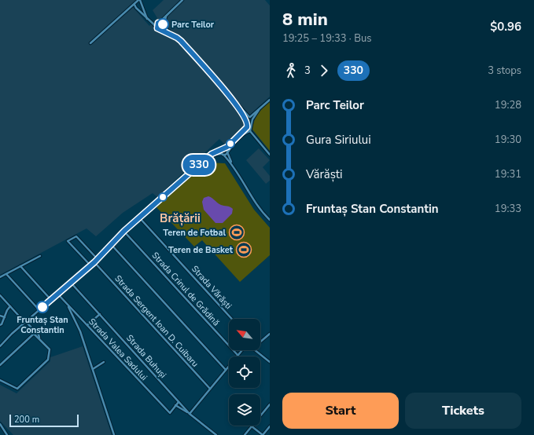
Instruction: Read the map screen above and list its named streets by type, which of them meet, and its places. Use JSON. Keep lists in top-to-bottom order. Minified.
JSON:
{"streets":{"street":["Strada Vărăști","Strada Crinul de Grădină","Strada Sergent Ioan D. Cuibaru","Strada Valea Sadului","Strada Buhuși"]},"districts":["Brățării"],"places":{"other":["Parc Teilor","Fruntaș Stan Constantin"],"sports":["Teren de Fotbal","Teren de Basket"]},"lines":["bus line 330"],"scale_bar":"200 m","north":"top left","page":{"on_map":"330","heading":["8 min","19:25 – 19:33 · Bus","$0.96"],"legs":["3","330","3 stops"],"list":[{"name":"Parc Teilor","value":"19:28"},{"name":"Gura Siriului","value":"19:30"},{"name":"Vărăști","value":"19:31"},{"name":"Fruntaș Stan Constantin","value":"19:33"}],"buttons":["Start","Tickets"],"scale":"200 m"}}
